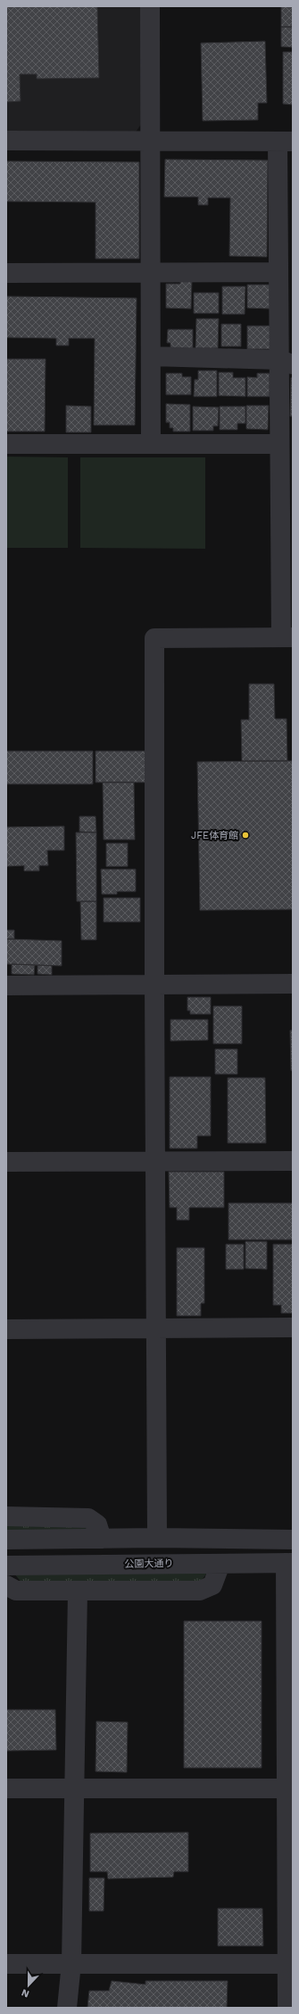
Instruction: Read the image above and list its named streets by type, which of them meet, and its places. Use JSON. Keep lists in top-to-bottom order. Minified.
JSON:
{"streets":{"street":["公園大通り"]},"places":["JFE体育館"],"north":"bottom"}
